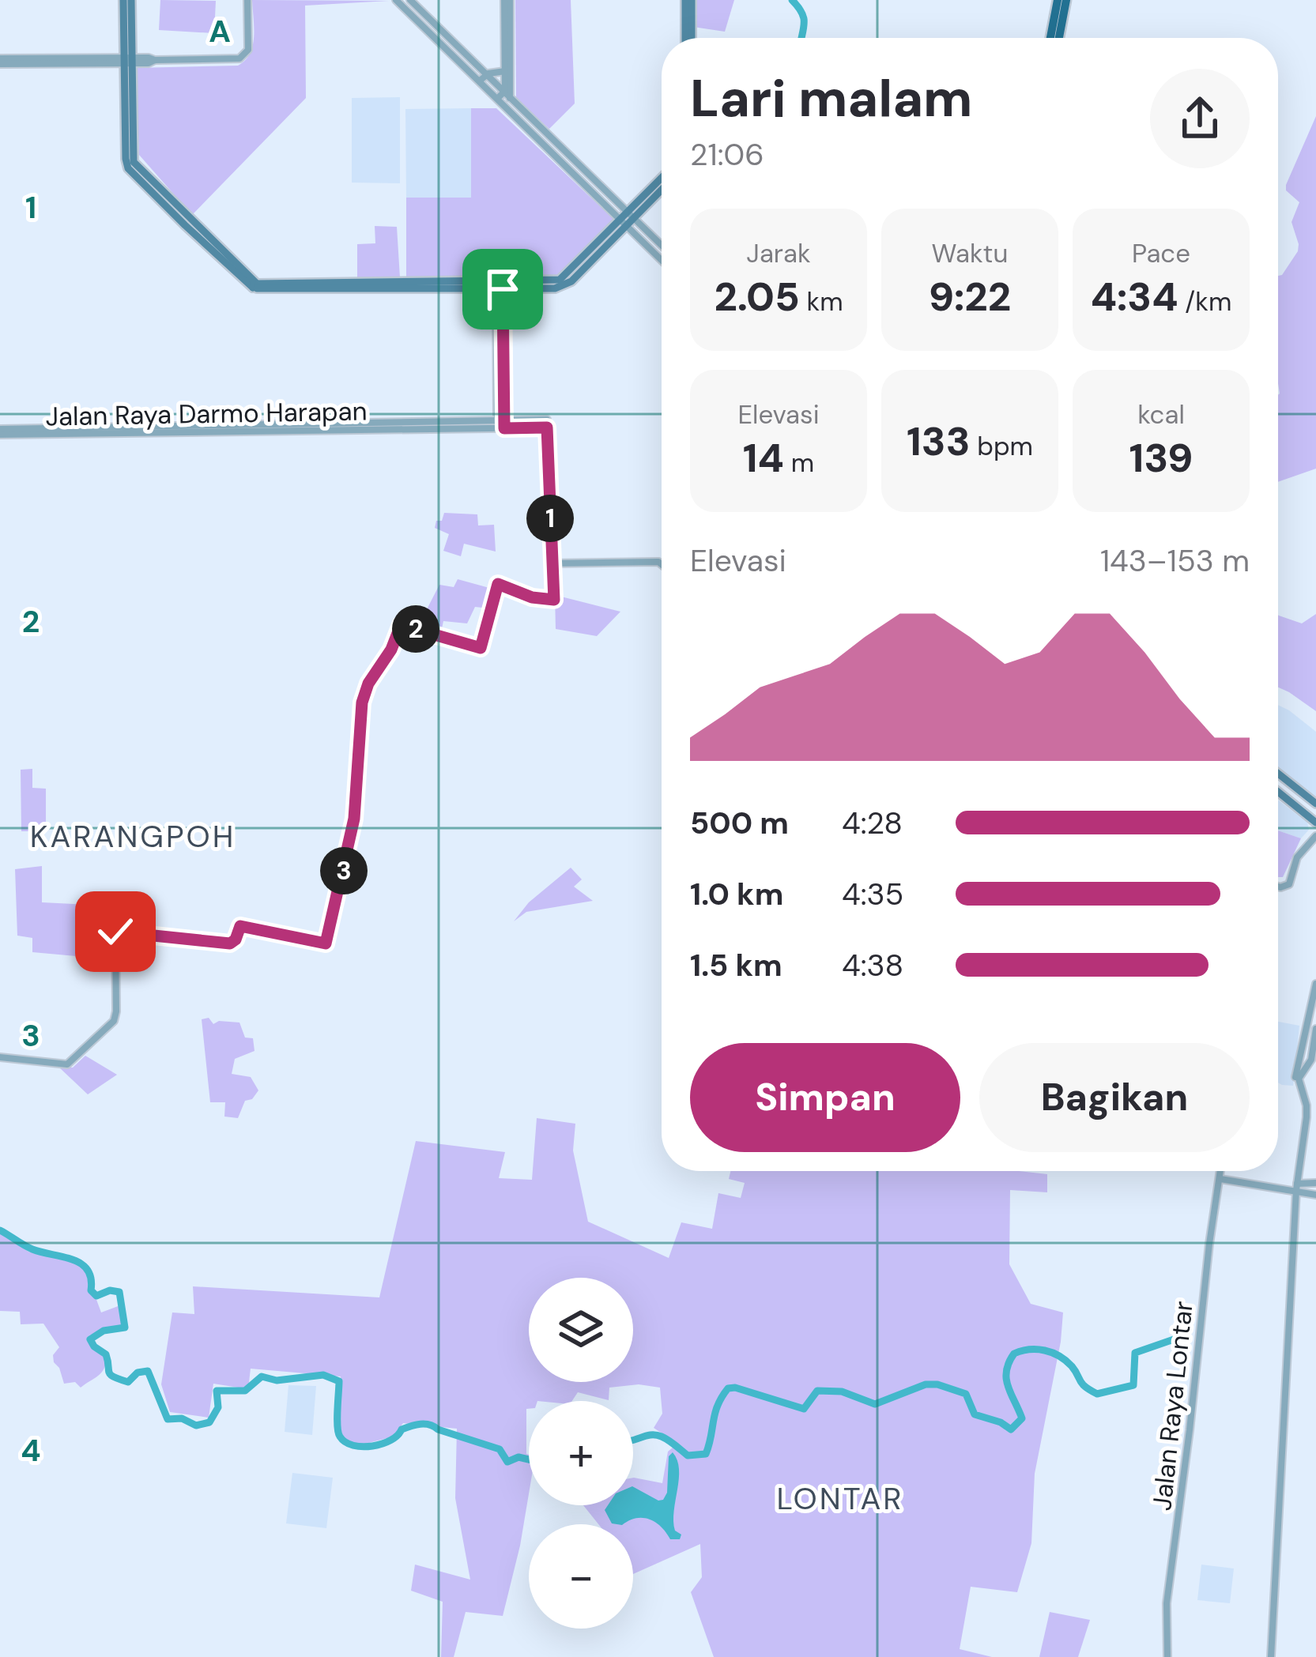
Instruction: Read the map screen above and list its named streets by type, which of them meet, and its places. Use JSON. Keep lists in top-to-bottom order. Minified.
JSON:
{"streets":{"street":["Jalan Raya Darmo Harapan","Jalan Raya Lontar"]},"districts":["KARANGPOH","LONTAR"],"page":{"heading":["Lari malam","21:06"],"stats":[["Jarak","2.05 km"],["Waktu","9:22"],["Pace","4:34 /km"],["Elevasi","14 m"],["133 bpm"],["kcal","139"]],"pins":["1","2","3"],"chart":["Elevasi","143–153 m"],"list":[{"name":"500 m","note":"4:28"},{"name":"1.0 km","note":"4:35"},{"name":"1.5 km","note":"4:38"}],"buttons":["Simpan","Bagikan"],"map_buttons":["+","−"]},"grid":{"columns":["A"],"rows":["1","2","3","4"]}}
